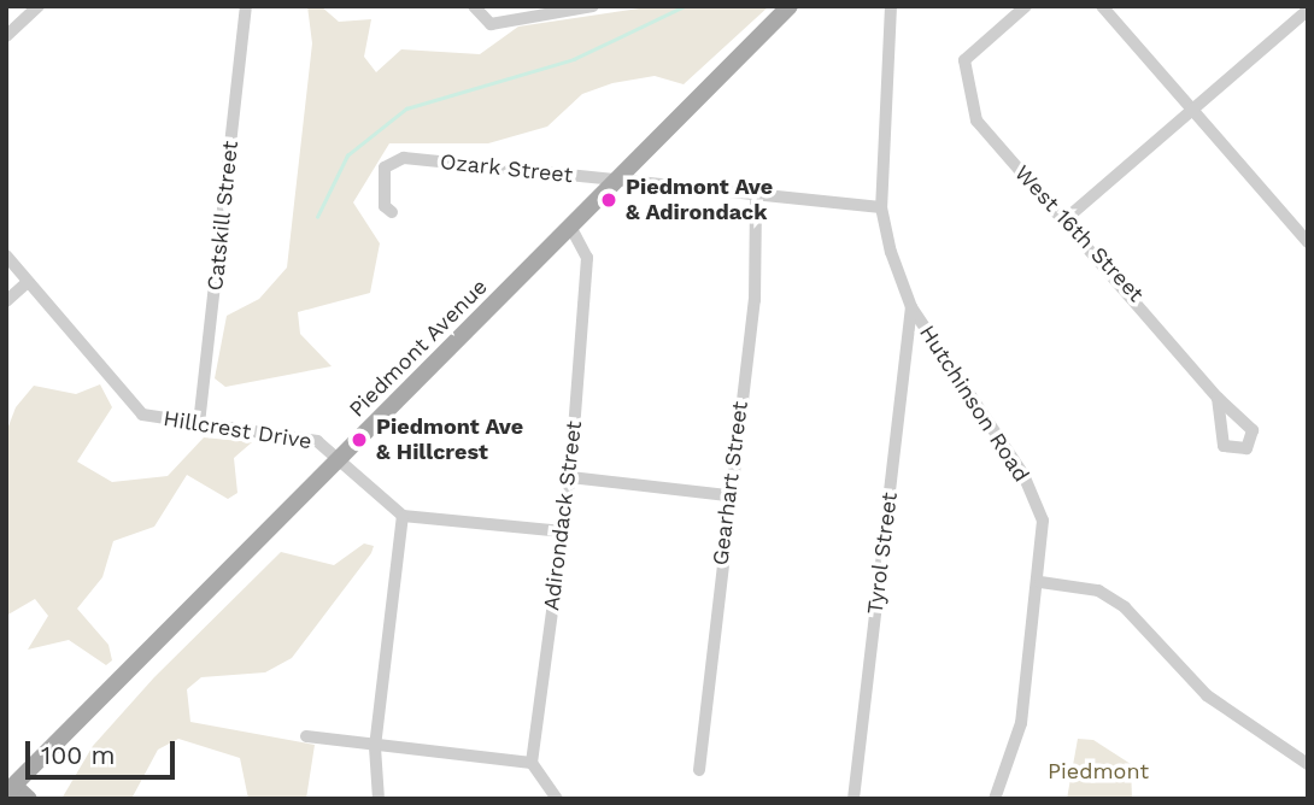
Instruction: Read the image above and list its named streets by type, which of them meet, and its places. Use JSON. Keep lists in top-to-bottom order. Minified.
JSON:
{"streets":{"main road":["Piedmont Avenue"],"street":["Ozark Street","Catskill Street","West 16th Street","Hutchinson Road","Hillcrest Drive","Gearhart Street","Adirondack Street","Tyrol Street"]},"crossings":[["Ozark Street","Piedmont Avenue"],["Ozark Street","Hutchinson Road"],["Ozark Street","Gearhart Street"],["Catskill Street","Hillcrest Drive"],["Piedmont Avenue","Hillcrest Drive"],["Piedmont Avenue","Adirondack Street"],["Hutchinson Road","Tyrol Street"]],"parks":["Piedmont"],"places":["Piedmont Ave & Adirondack","Piedmont Ave & Hillcrest"],"scale_bar":"100 m"}
